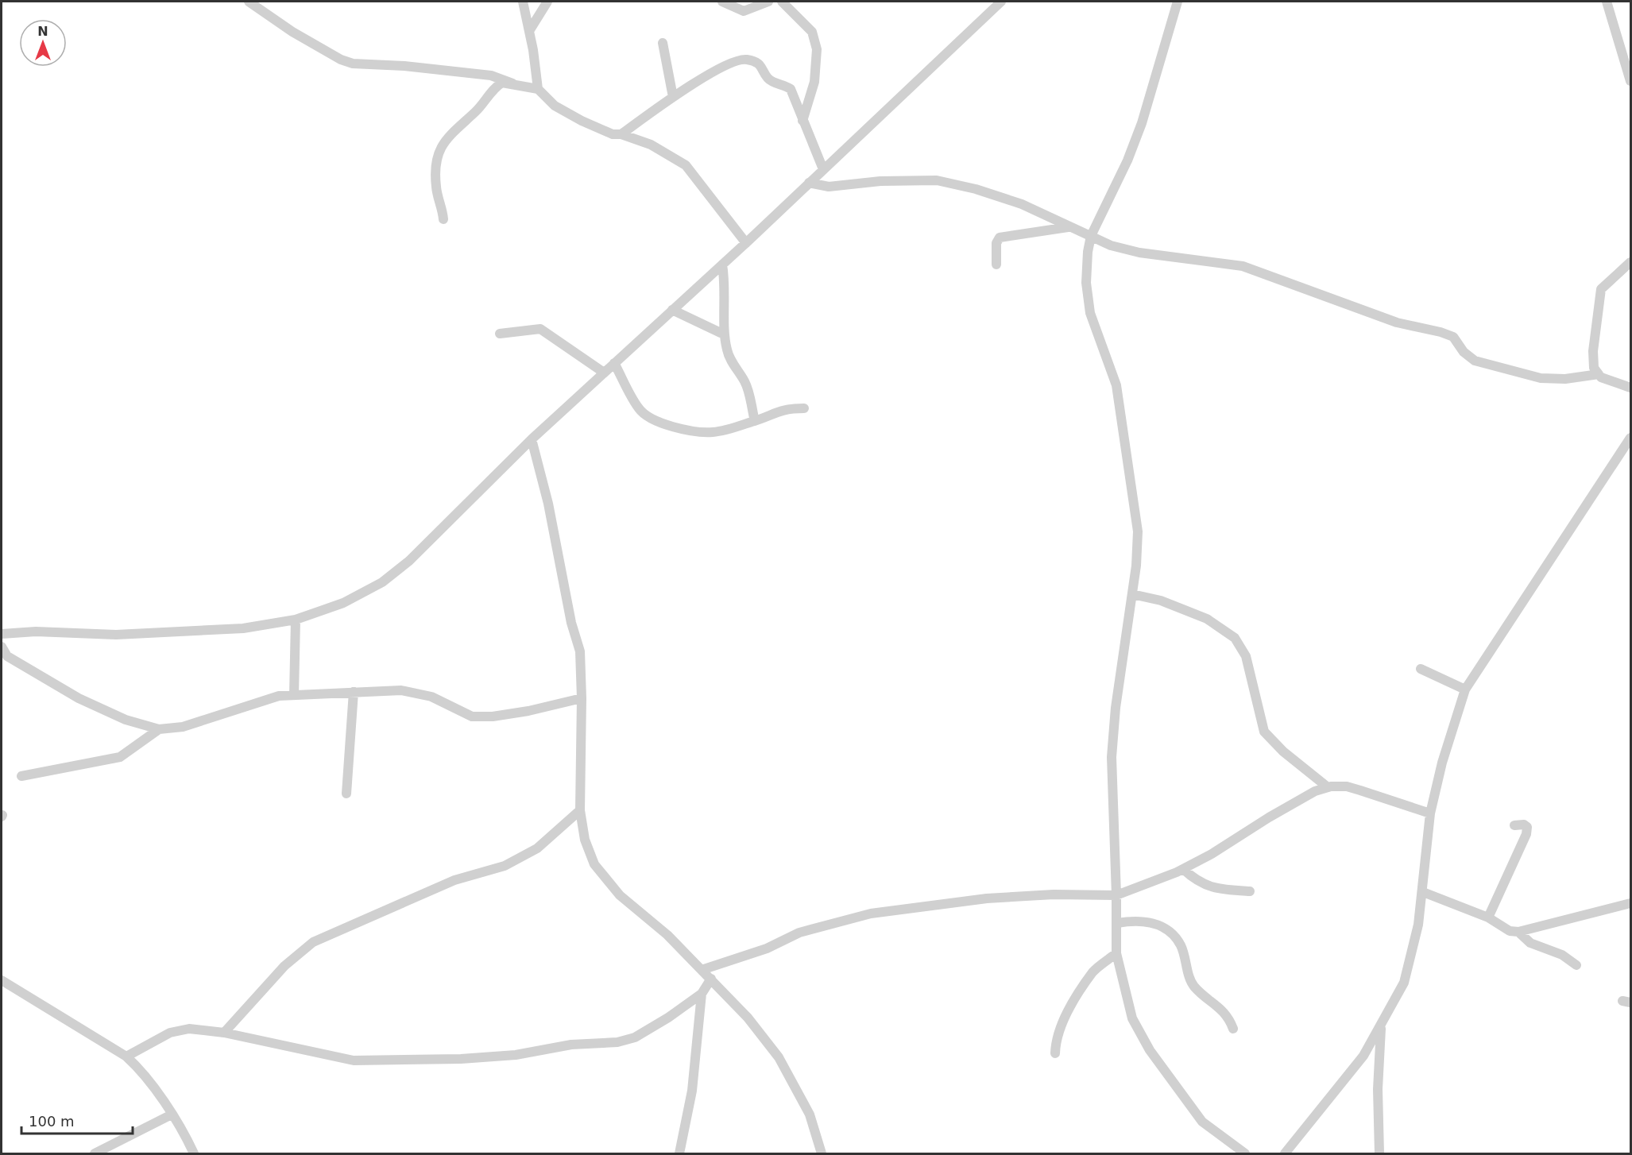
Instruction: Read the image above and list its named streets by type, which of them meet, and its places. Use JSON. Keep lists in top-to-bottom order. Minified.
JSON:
{"scale_bar":"100 m","north":"top"}
